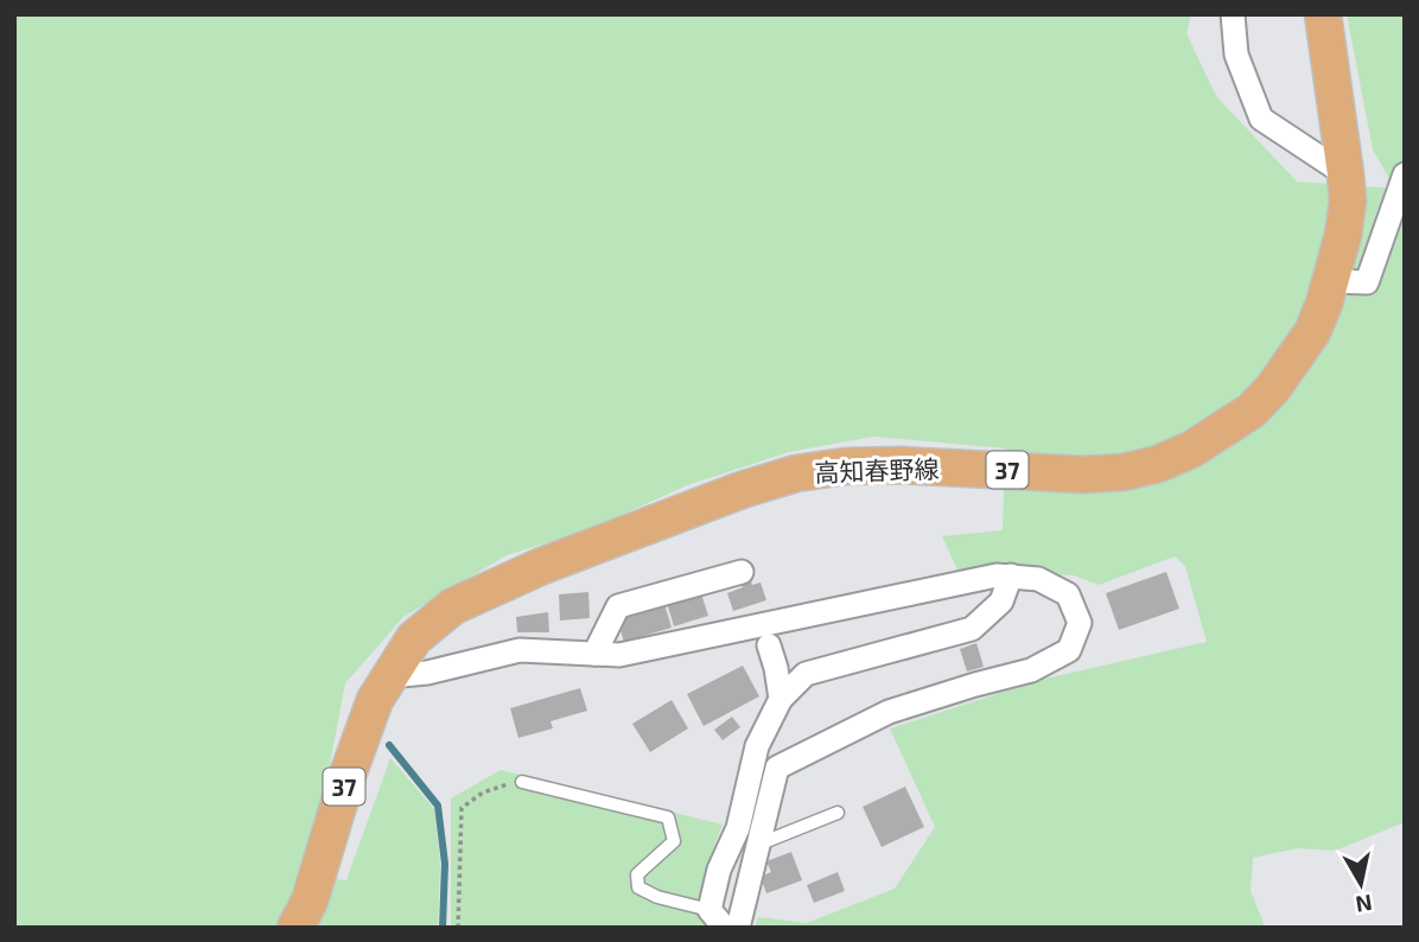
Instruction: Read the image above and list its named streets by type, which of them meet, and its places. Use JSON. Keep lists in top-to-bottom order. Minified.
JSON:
{"streets":{"main road":["高知春野線","37"]},"north":"bottom"}
